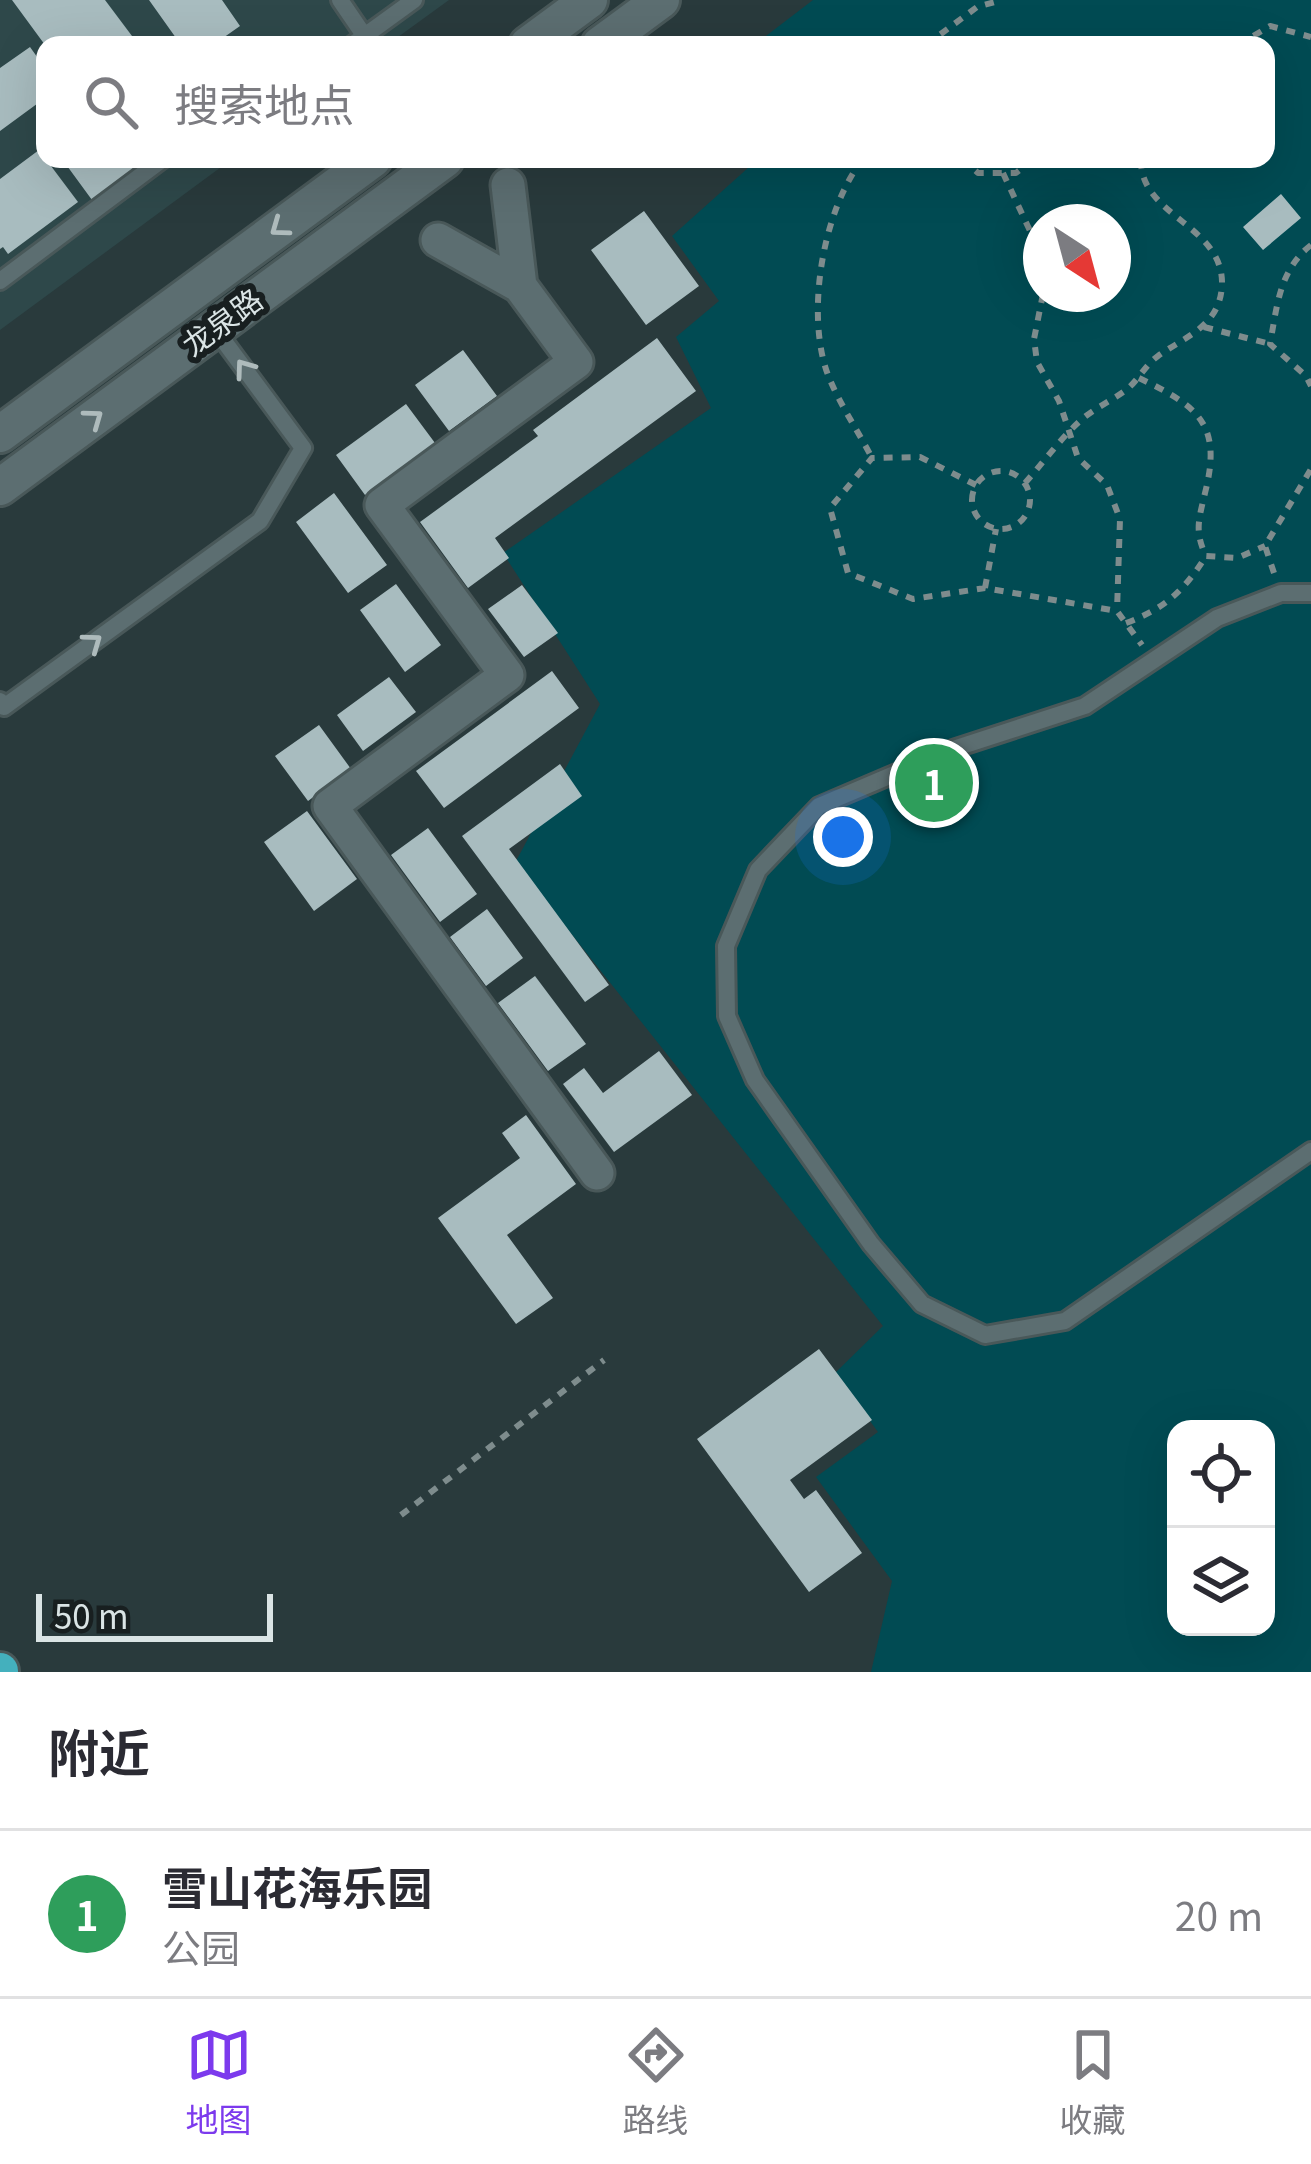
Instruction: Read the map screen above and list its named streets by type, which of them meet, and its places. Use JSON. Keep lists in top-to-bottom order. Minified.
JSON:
{"streets":{"main road":["龙泉路"]},"scale_bar":"50 m","north":"bottom right","page":{"search":"搜索地点","pins":"1","scale":"50 m","heading":"附近","list":[{"mark":"1","name":"雪山花海乐园","note":"公园","value":"20 m"}],"nav":["地图","路线","收藏"]}}
